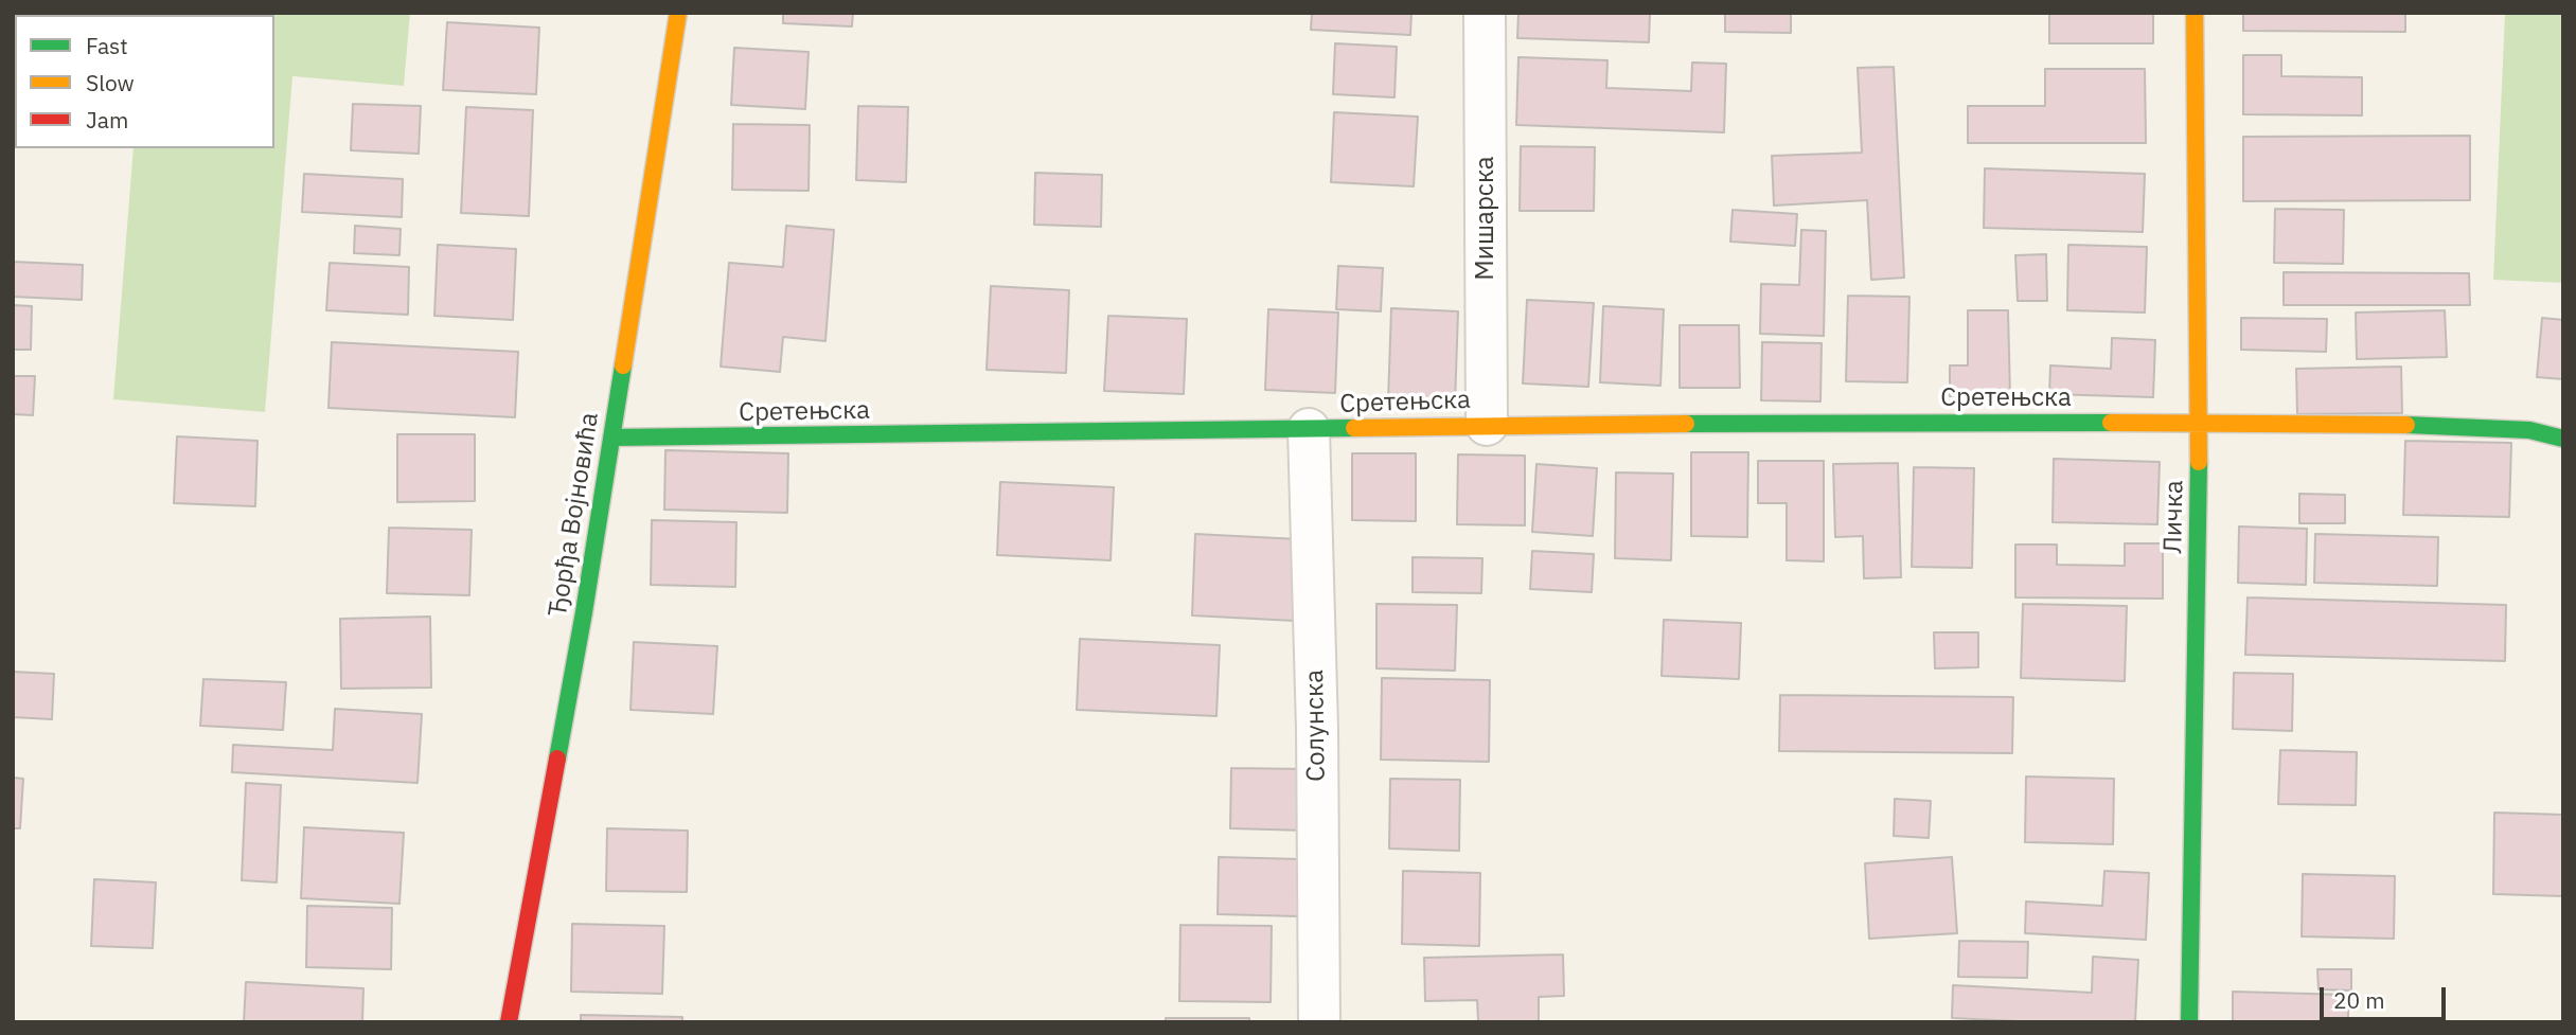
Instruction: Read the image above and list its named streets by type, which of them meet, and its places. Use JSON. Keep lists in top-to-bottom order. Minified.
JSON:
{"streets":{"street":["Мишарска","Сретењска","Ђорђа Војновића","Личка","Солунска"]},"crossings":[["Мишарска","Сретењска"],["Сретењска","Ђорђа Војновића"],["Сретењска","Личка"],["Сретењска","Солунска"]],"legend":["Fast","Slow","Jam"],"scale_bar":"20 m"}
